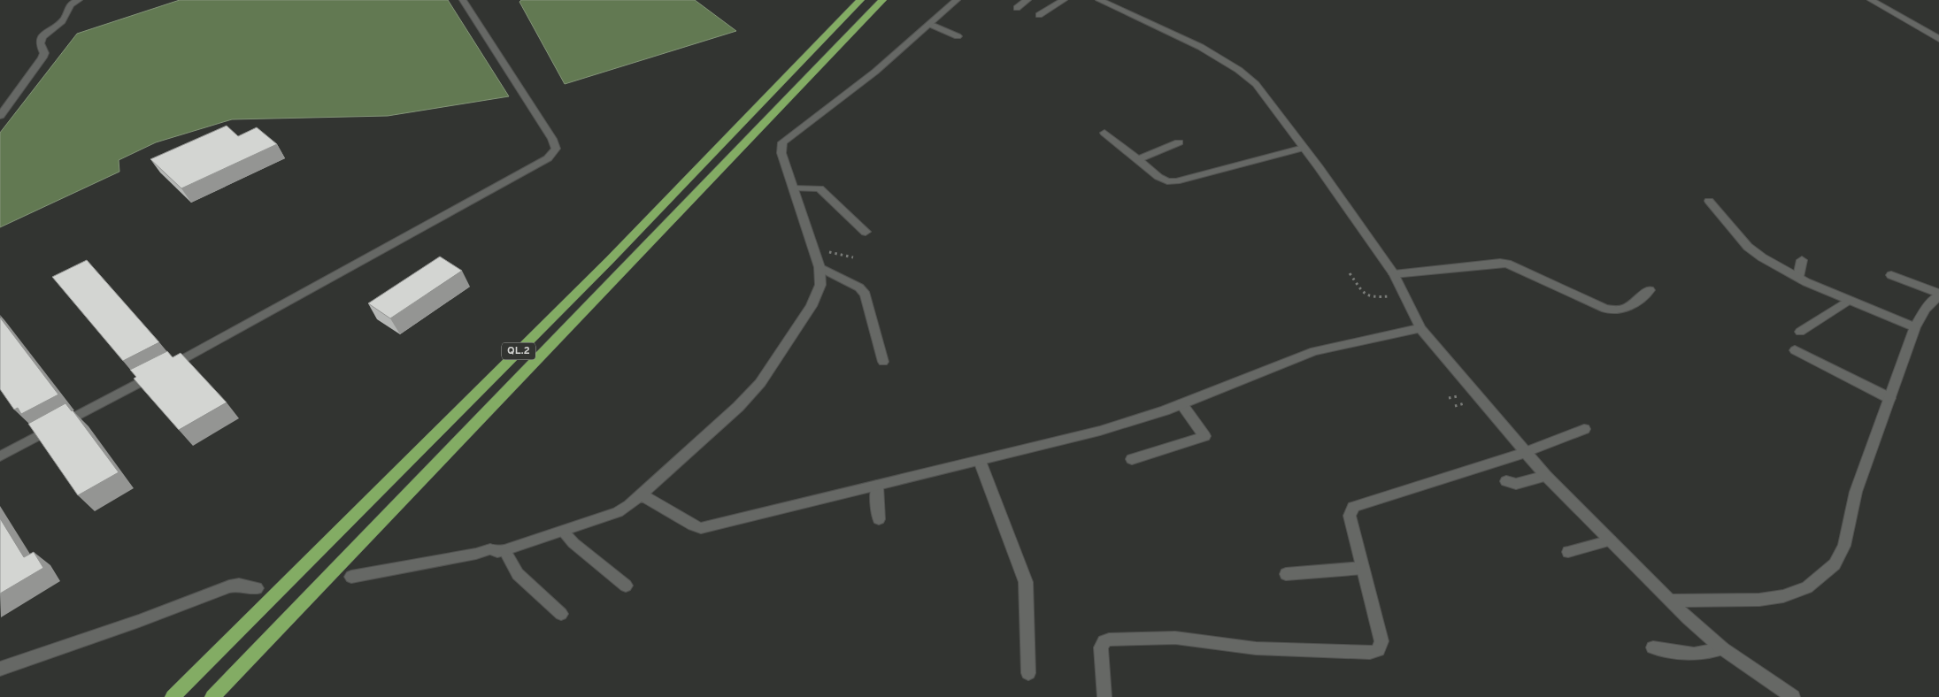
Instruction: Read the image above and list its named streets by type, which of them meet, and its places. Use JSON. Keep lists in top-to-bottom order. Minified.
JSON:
{"streets":{"highway":["QL.2"]}}
